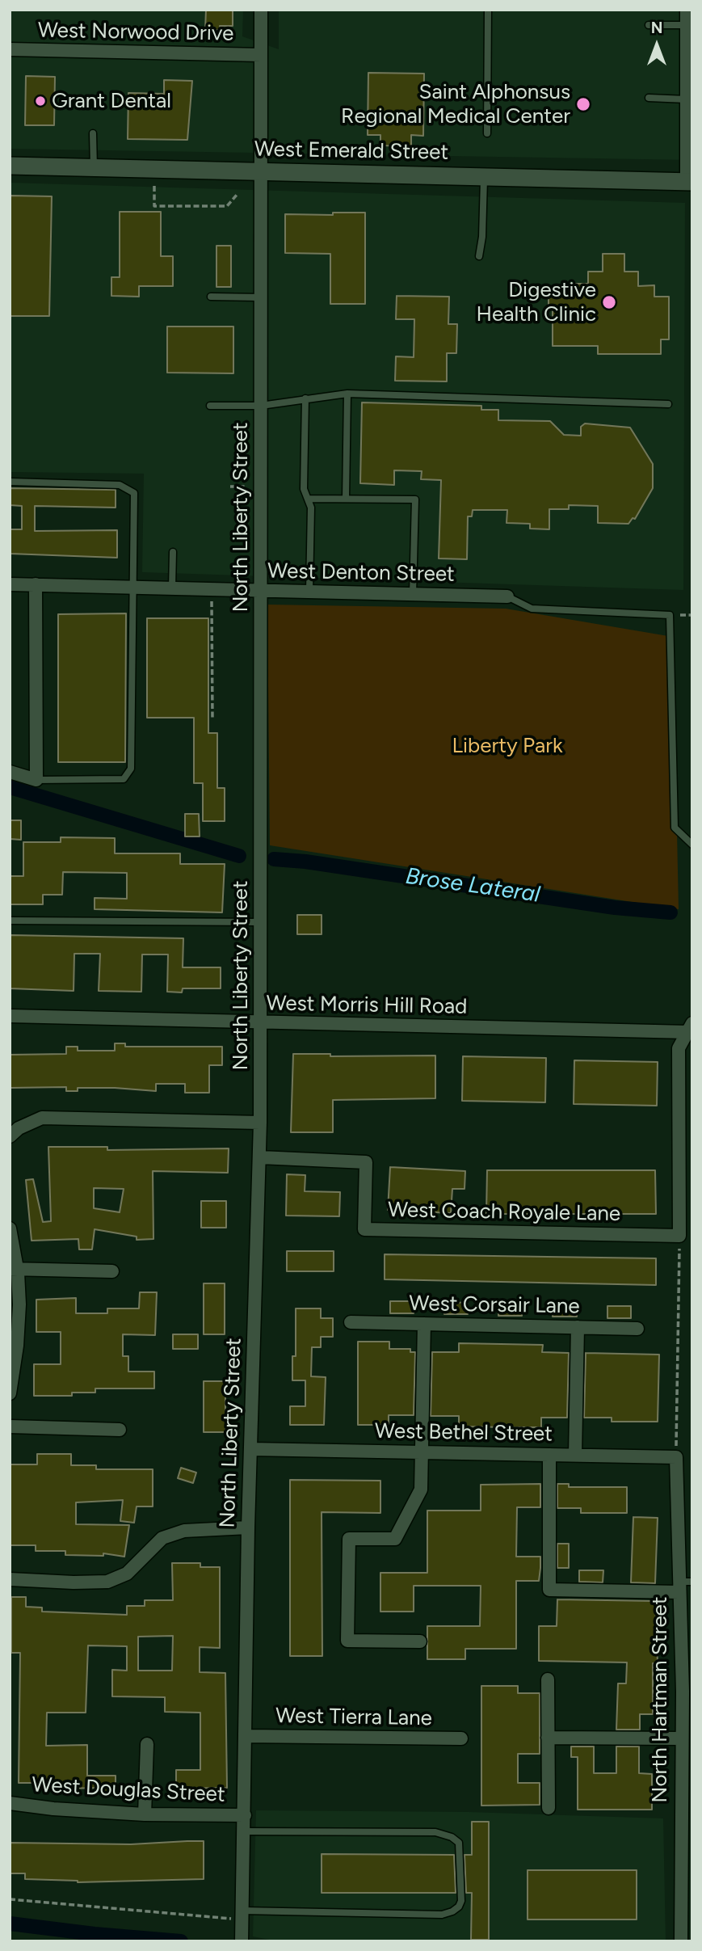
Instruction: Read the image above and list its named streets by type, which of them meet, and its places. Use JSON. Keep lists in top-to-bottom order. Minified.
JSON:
{"streets":{"main road":["West Emerald Street"],"street":["West Norwood Drive","North Liberty Street","West Denton Street","West Morris Hill Road","West Coach Royale Lane","West Corsair Lane","West Bethel Street","North Hartman Street","West Tierra Lane","West Douglas Street"]},"crossings":[["West Norwood Drive","North Liberty Street"],["West Emerald Street","North Liberty Street"],["North Liberty Street","West Denton Street"],["North Liberty Street","West Morris Hill Road"],["North Liberty Street","West Coach Royale Lane"],["North Liberty Street","West Bethel Street"],["North Liberty Street","West Tierra Lane"],["North Liberty Street","West Douglas Street"],["West Bethel Street","North Hartman Street"]],"water":["Brose Lateral"],"parks":["Liberty Park"],"places":["Grant Dental","Saint Alphonsus Regional Medical Center","Digestive Health Clinic"],"north":"top"}
